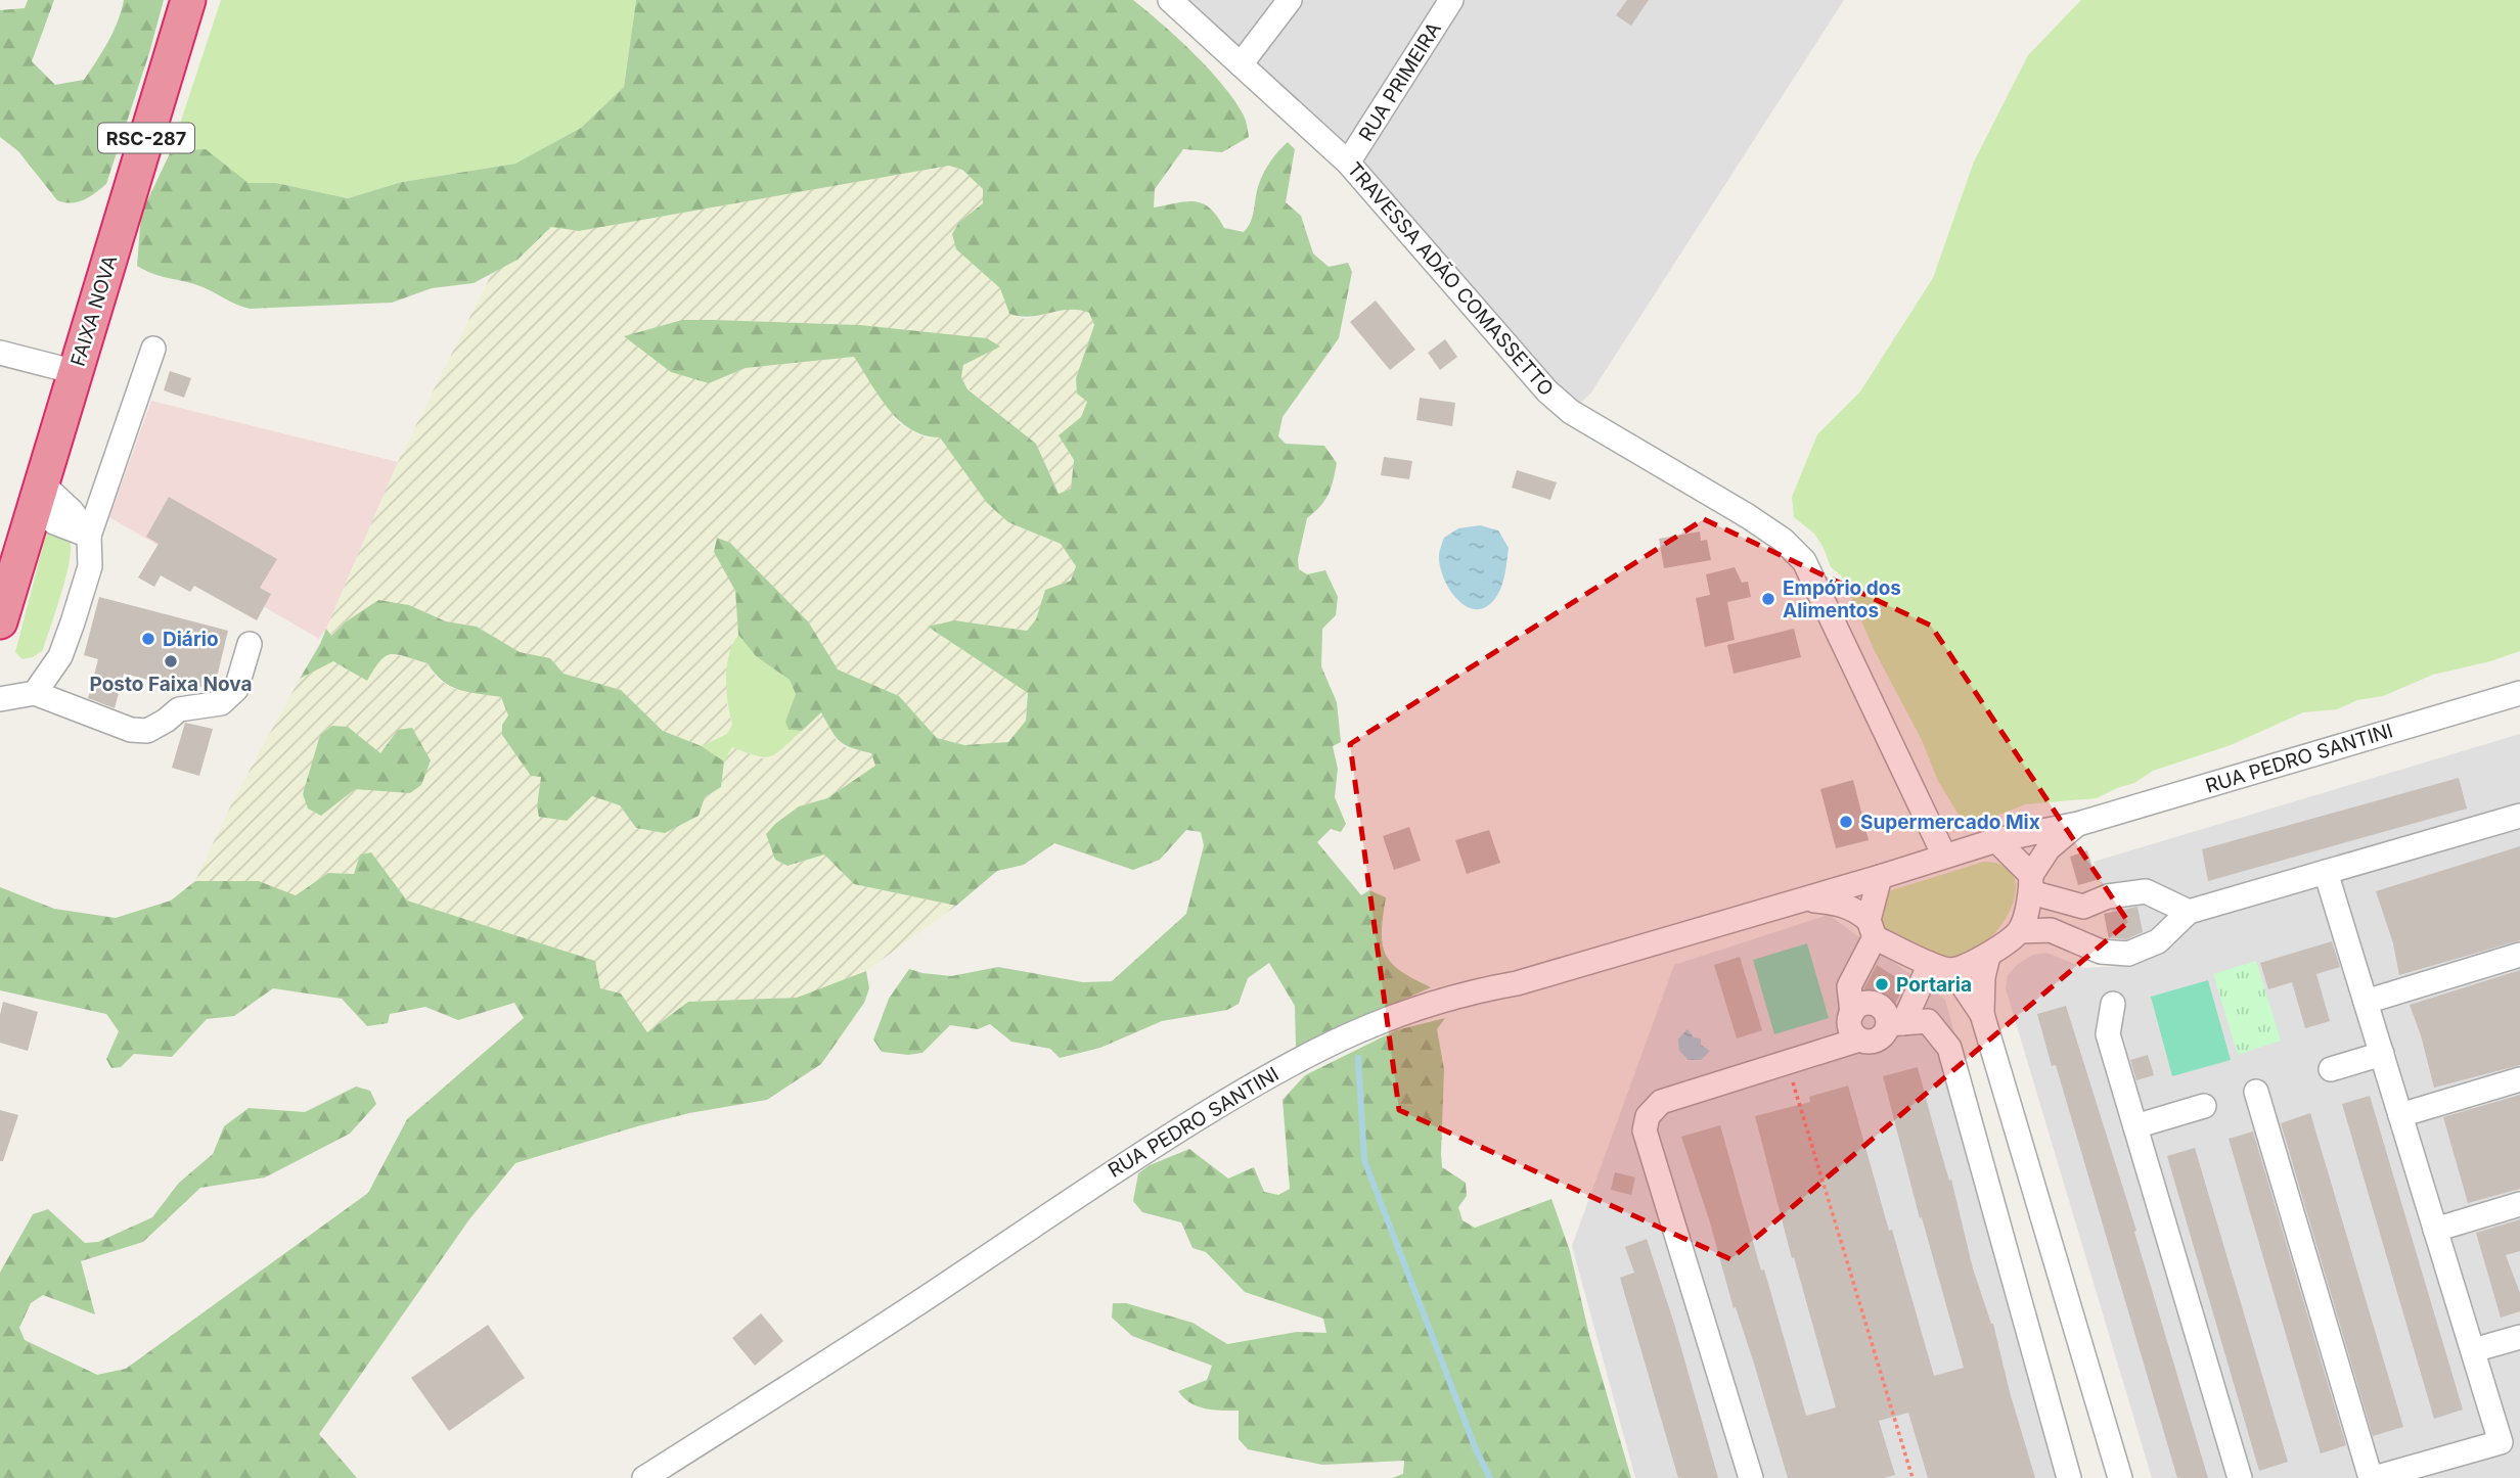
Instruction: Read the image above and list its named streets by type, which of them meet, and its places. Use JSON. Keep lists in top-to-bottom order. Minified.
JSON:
{"streets":{"highway":["RSC-287","FAIXA NOVA"],"street":["RUA PRIMEIRA","TRAVESSA ADÃO COMASSETTO","RUA PEDRO SANTINI"]},"crossings":[["RUA PRIMEIRA","TRAVESSA ADÃO COMASSETTO"],["TRAVESSA ADÃO COMASSETTO","RUA PEDRO SANTINI"]],"places":["Empório dos Alimentos","Diário","Posto Faixa Nova","Supermercado Mix","Portaria"]}
